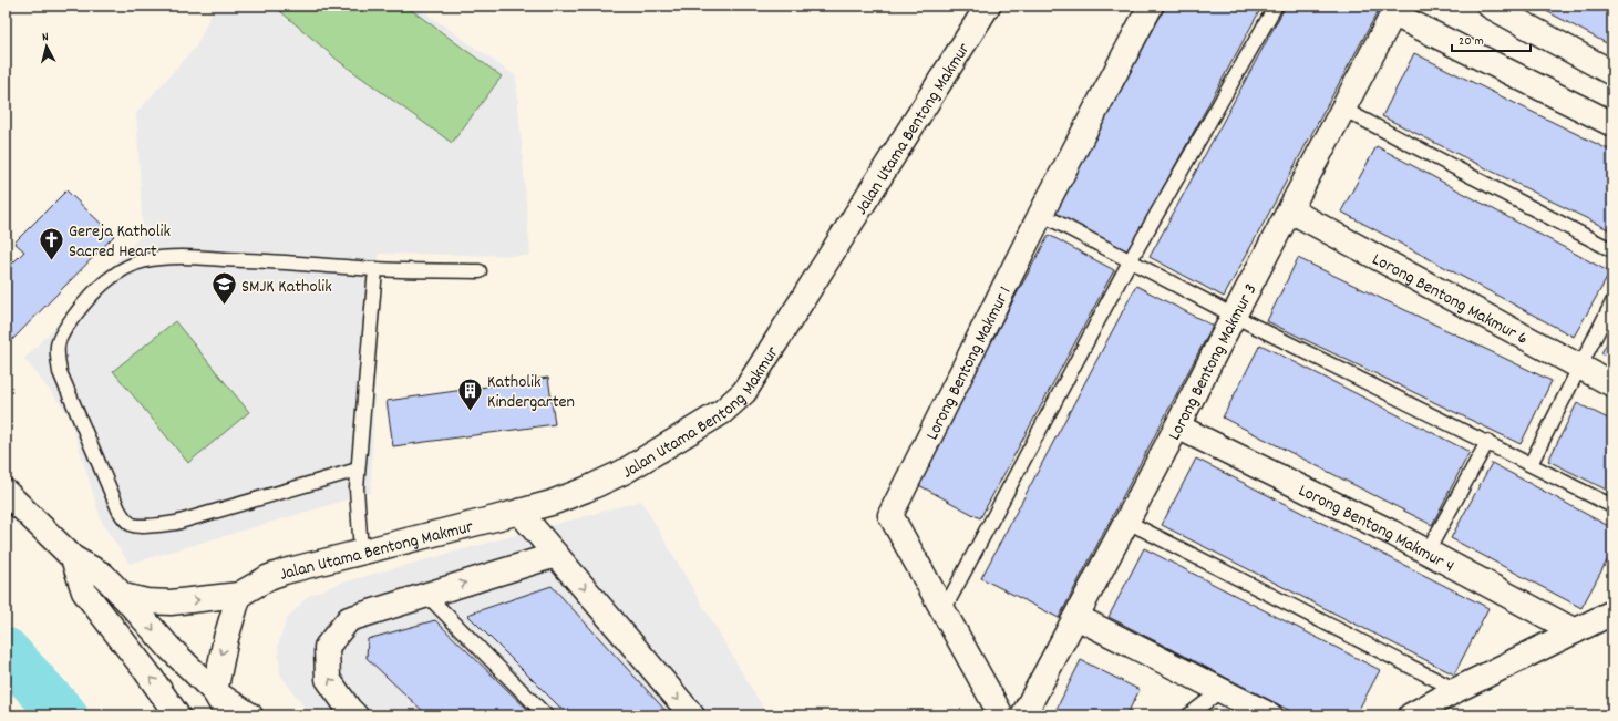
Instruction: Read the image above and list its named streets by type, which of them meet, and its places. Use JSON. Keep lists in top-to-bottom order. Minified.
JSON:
{"streets":{"street":["Jalan Utama Bentong Makmur","Lorong Bentong Makmur 6","Lorong Bentong Makmur 3","Lorong Bentong Makmur 1","Lorong Bentong Makmur 4"]},"crossings":[["Lorong Bentong Makmur 6","Lorong Bentong Makmur 3"],["Lorong Bentong Makmur 3","Lorong Bentong Makmur 4"]],"places":{"church":["Gereja Katholik Sacred Heart"],"school or university":["SMJK Katholik"],"building":["Katholik Kindergarten"]},"scale_bar":"20 m","north":"top"}
